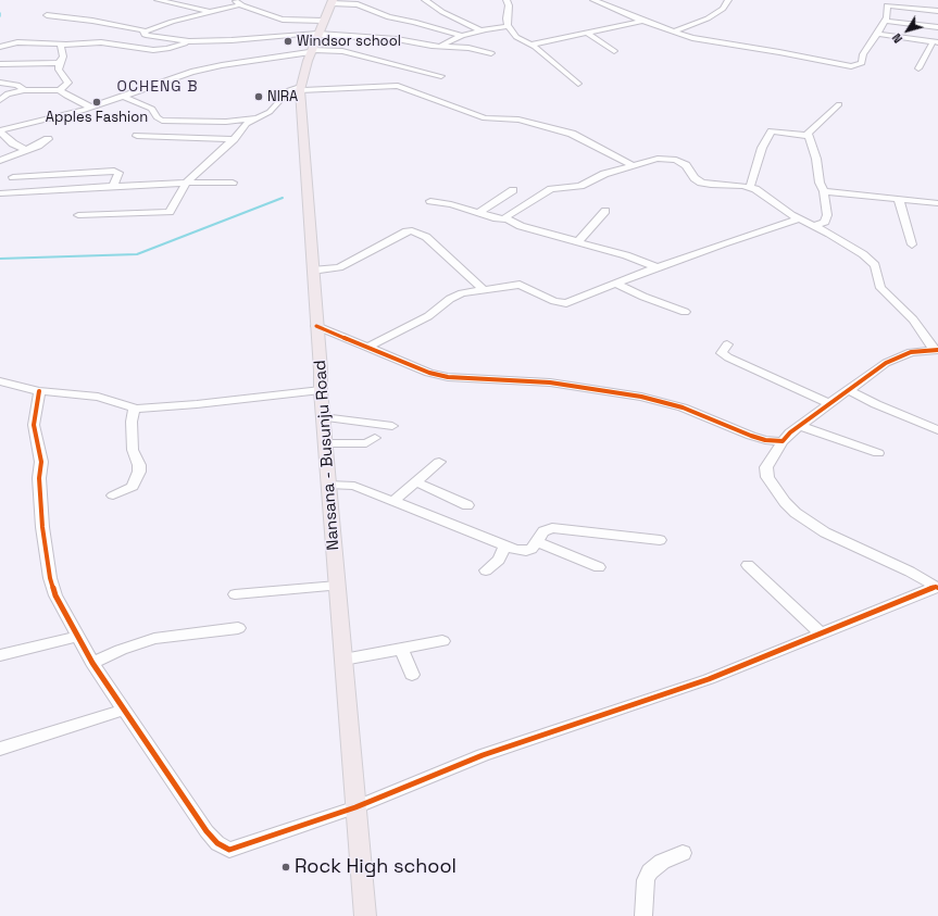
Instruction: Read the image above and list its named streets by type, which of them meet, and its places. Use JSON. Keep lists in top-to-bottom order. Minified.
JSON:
{"streets":{"main road":["Nansana - Busunju Road"]},"districts":["OCHENG B"],"places":["Windsor school","NIRA","Apples Fashion","Rock High school"],"north":"bottom left"}
